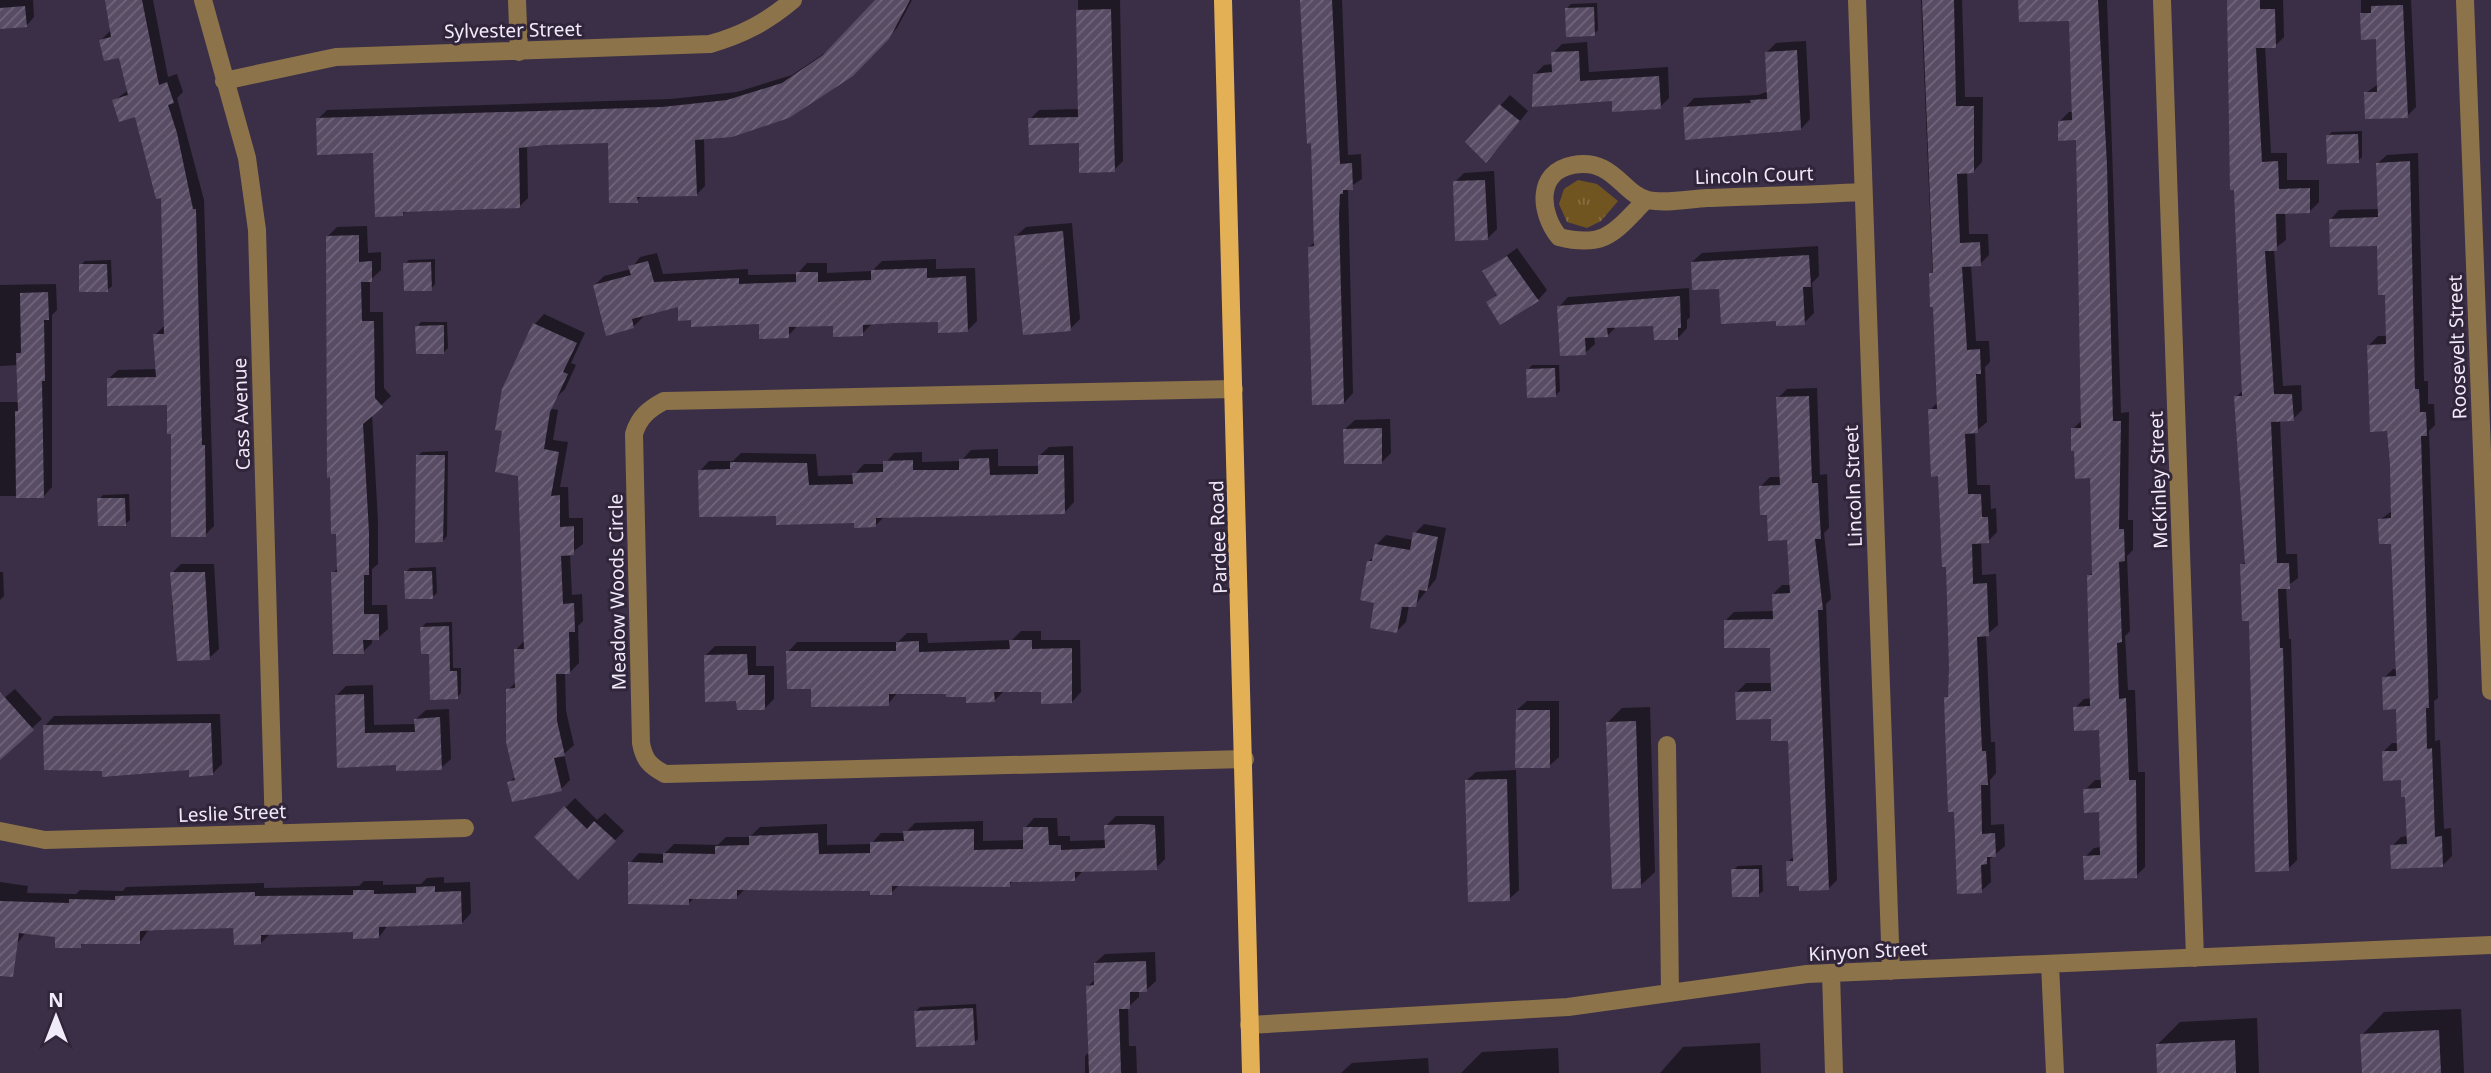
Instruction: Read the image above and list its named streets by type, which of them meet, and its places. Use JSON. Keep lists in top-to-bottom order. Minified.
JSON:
{"streets":{"main road":["Pardee Road"],"street":["Sylvester Street","Lincoln Court","Roosevelt Street","Cass Avenue","McKinley Street","Lincoln Street","Meadow Woods Circle","Leslie Street","Kinyon Street"]},"crossings":[["Sylvester Street","Cass Avenue"],["Lincoln Court","Lincoln Street"],["Cass Avenue","Leslie Street"],["McKinley Street","Kinyon Street"],["Lincoln Street","Kinyon Street"],["Pardee Road","Meadow Woods Circle"],["Pardee Road","Kinyon Street"]],"north":"top"}
